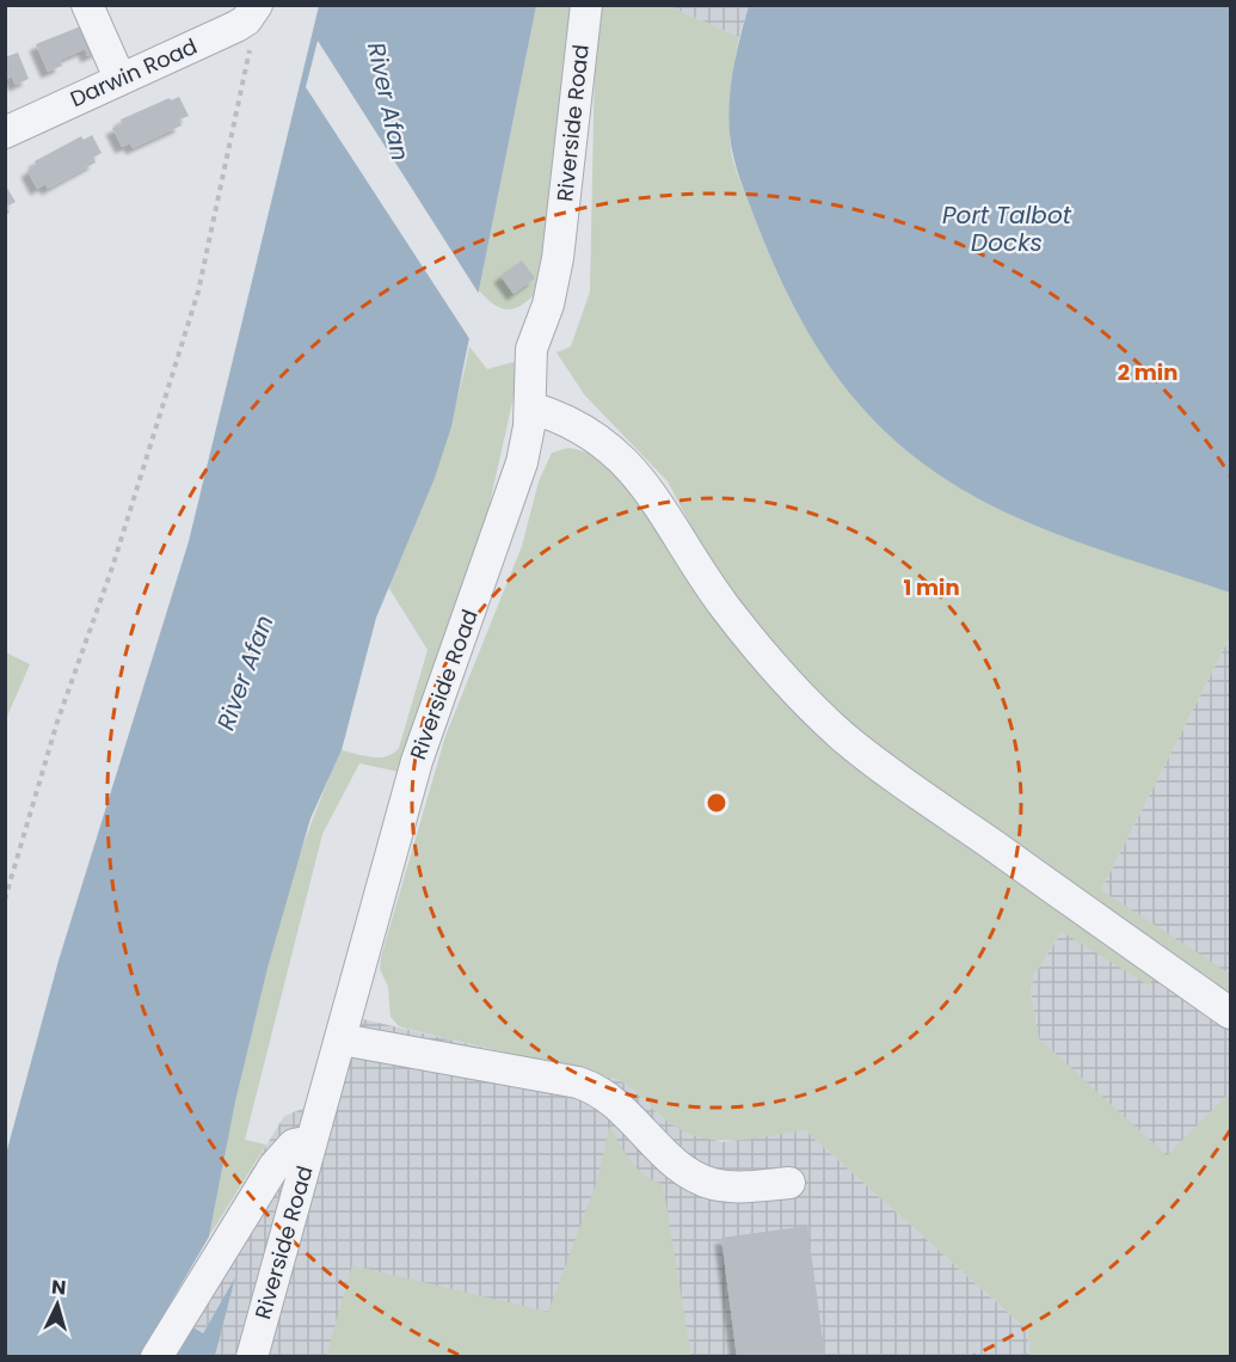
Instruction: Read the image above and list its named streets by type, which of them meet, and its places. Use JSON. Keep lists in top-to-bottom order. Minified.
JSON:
{"streets":{"street":["Darwin Road","Riverside Road"]},"water":["River Afan","Port Talbot Docks"],"north":"top","rings":["2 min","1 min"]}
